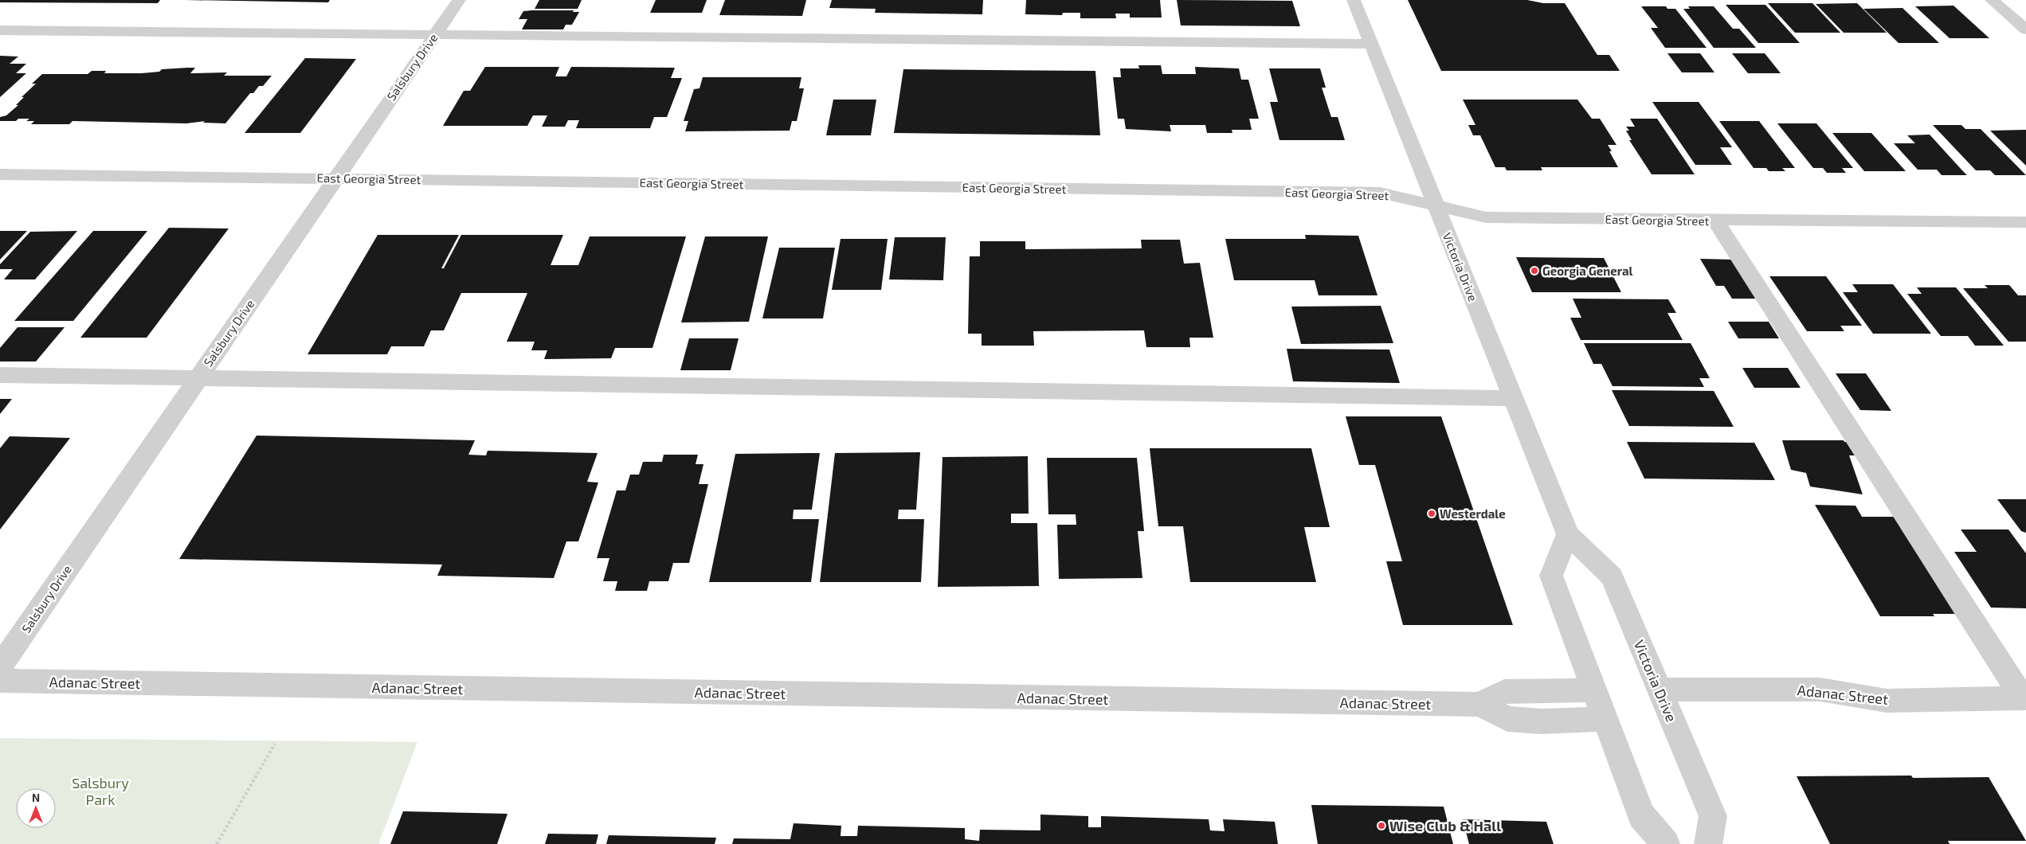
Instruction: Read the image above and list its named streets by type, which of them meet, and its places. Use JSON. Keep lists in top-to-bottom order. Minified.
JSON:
{"streets":{"street":["Salsbury Drive","East Georgia Street","Victoria Drive","Adanac Street"]},"crossings":[["Salsbury Drive","East Georgia Street"],["East Georgia Street","Victoria Drive"],["Victoria Drive","Adanac Street"]],"parks":["Salsbury Park"],"places":["Georgia General","Westerdale","Wise Club & Hall"],"north":"top"}
